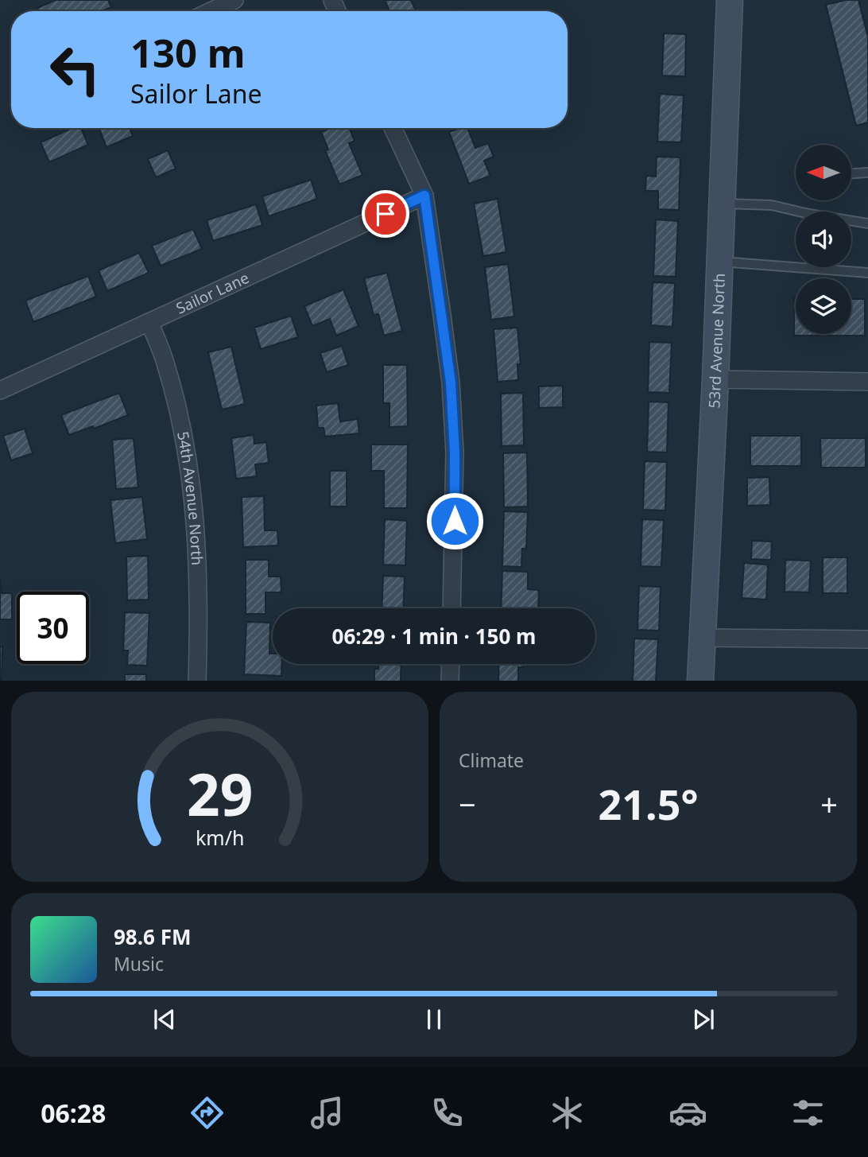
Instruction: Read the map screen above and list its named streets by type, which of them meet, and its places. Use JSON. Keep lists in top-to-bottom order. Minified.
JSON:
{"streets":{"street":["Sailor Lane","53rd Avenue North","54th Avenue North"]},"crossings":[["Sailor Lane","54th Avenue North"]],"north":"left","page":{"turn":["130 m","Sailor Lane"],"limit":"30","trip":"06:29 · 1 min · 150 m","tile":"Climate","heat":["−","21.5°","+"],"song":["98.6 FM","Music"],"tabs":"06:28","gauge":["29","km/h"]}}
